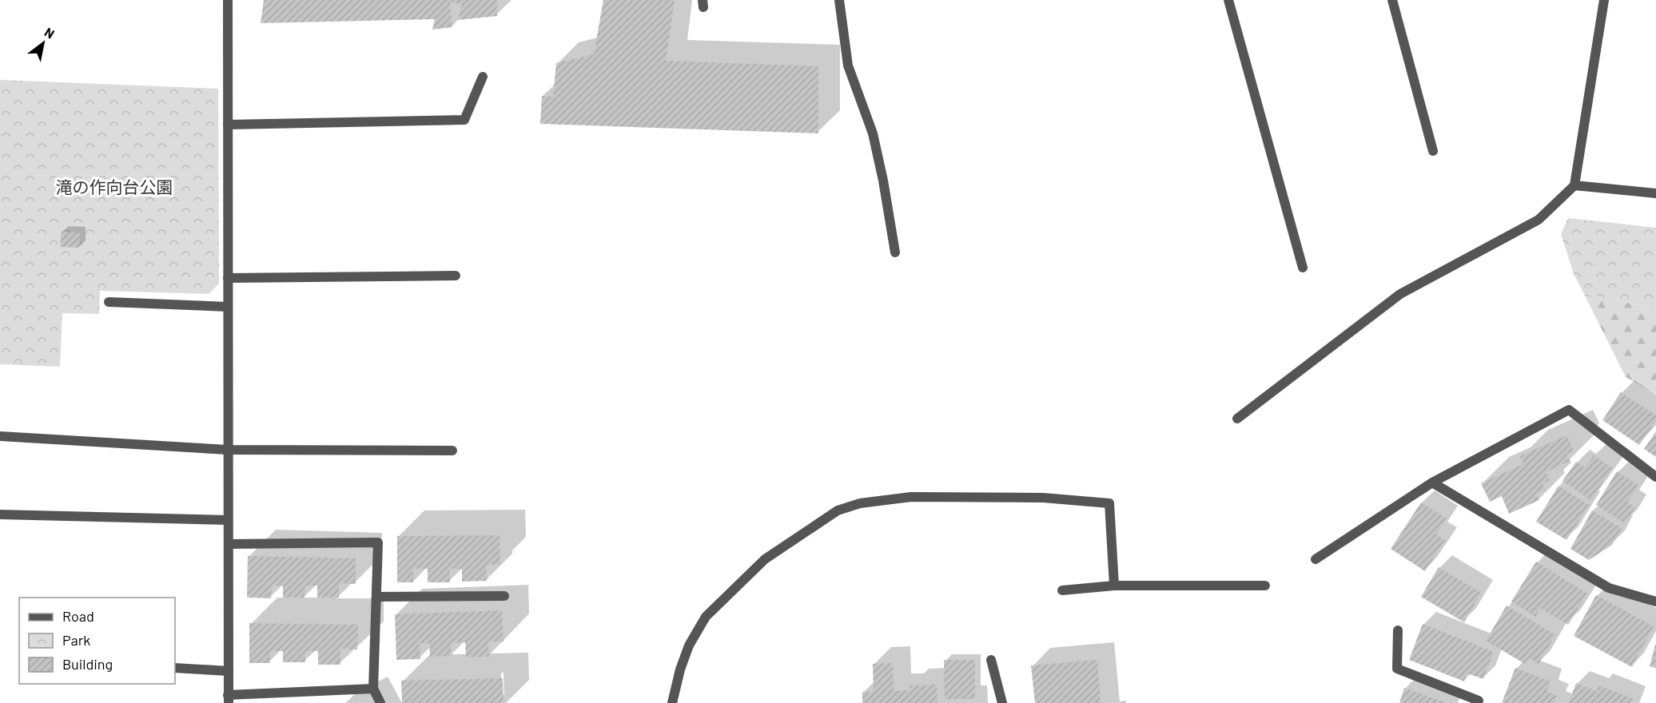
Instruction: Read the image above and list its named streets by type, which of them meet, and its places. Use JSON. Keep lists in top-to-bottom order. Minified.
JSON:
{"parks":["滝の作向台公園"],"legend":["Road","Park","Building"],"north":"top right"}
